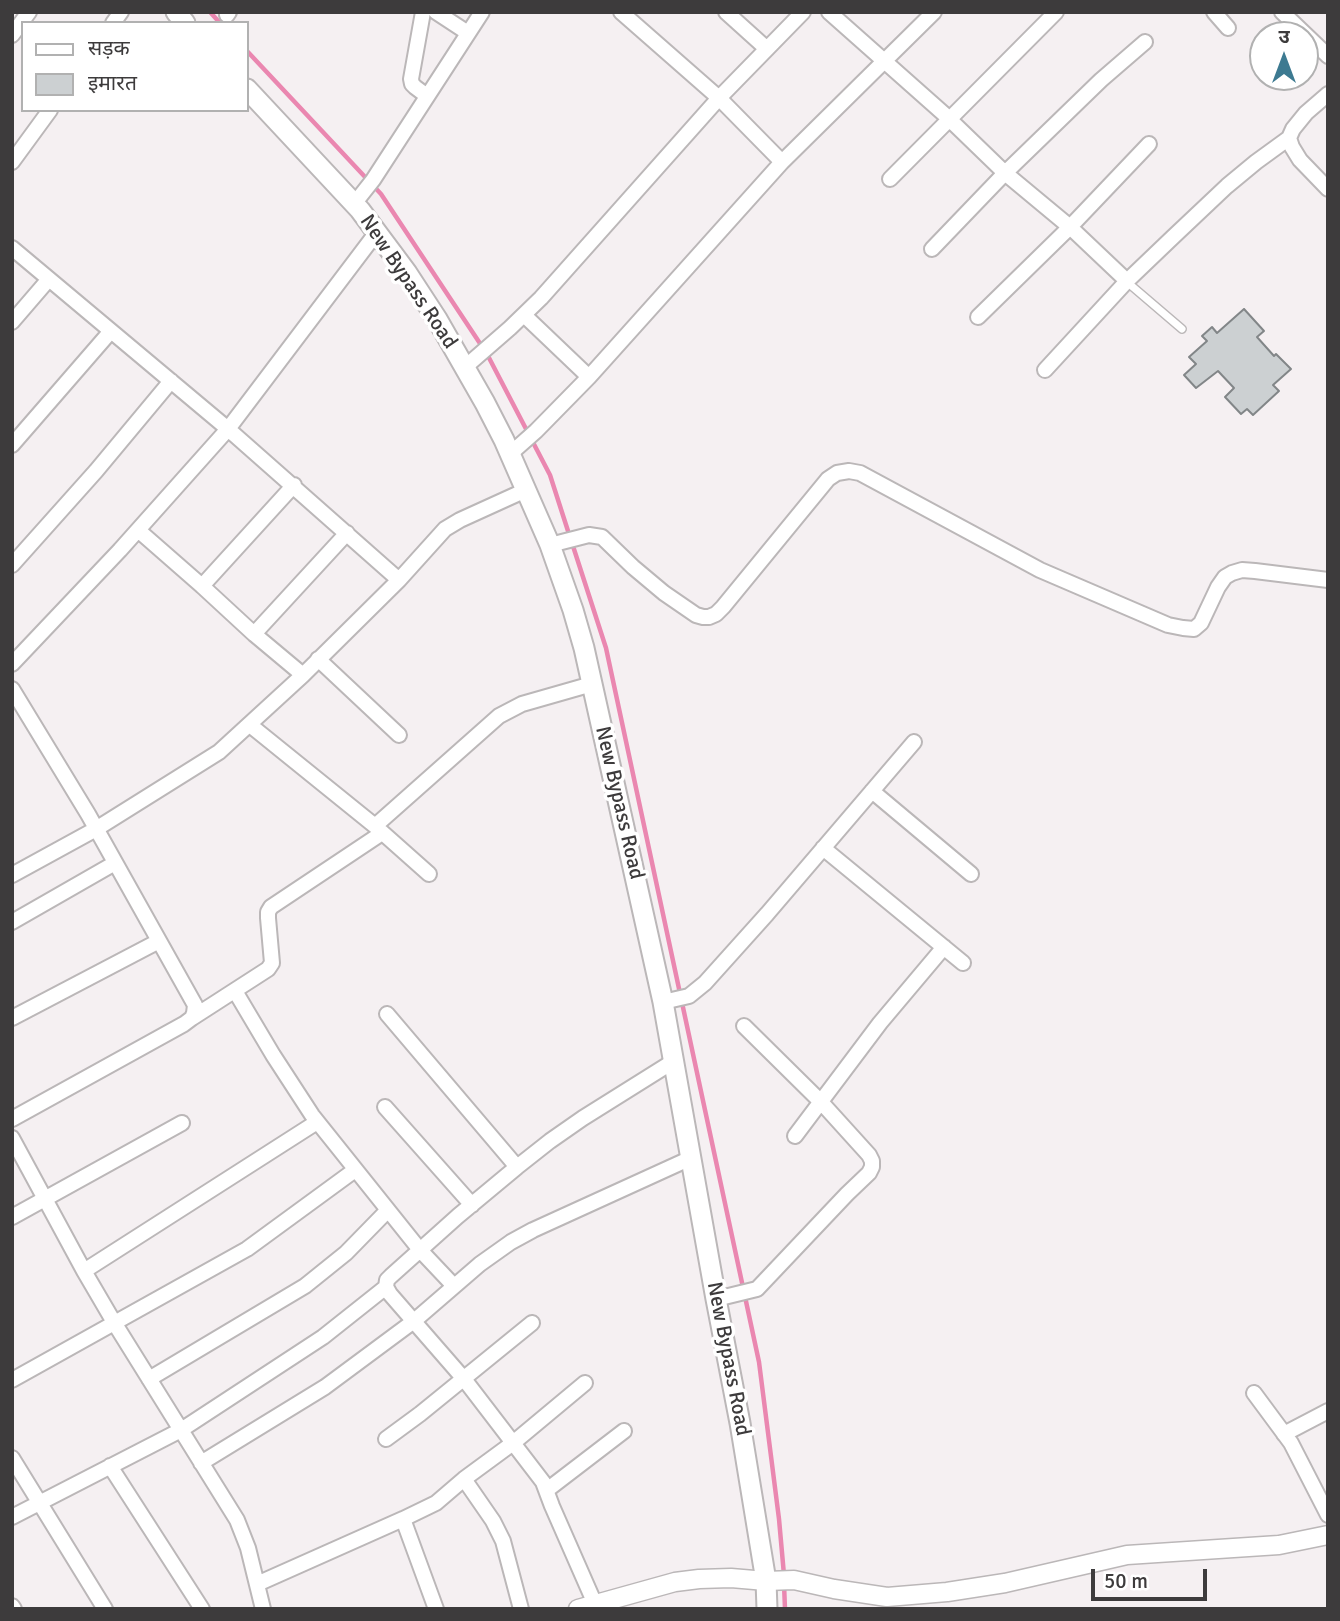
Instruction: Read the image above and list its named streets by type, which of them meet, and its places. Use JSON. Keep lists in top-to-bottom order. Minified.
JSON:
{"streets":{"main road":["New Bypass Road"]},"legend":["सड़क","इमारत"],"scale_bar":"50 m","north":"top"}
